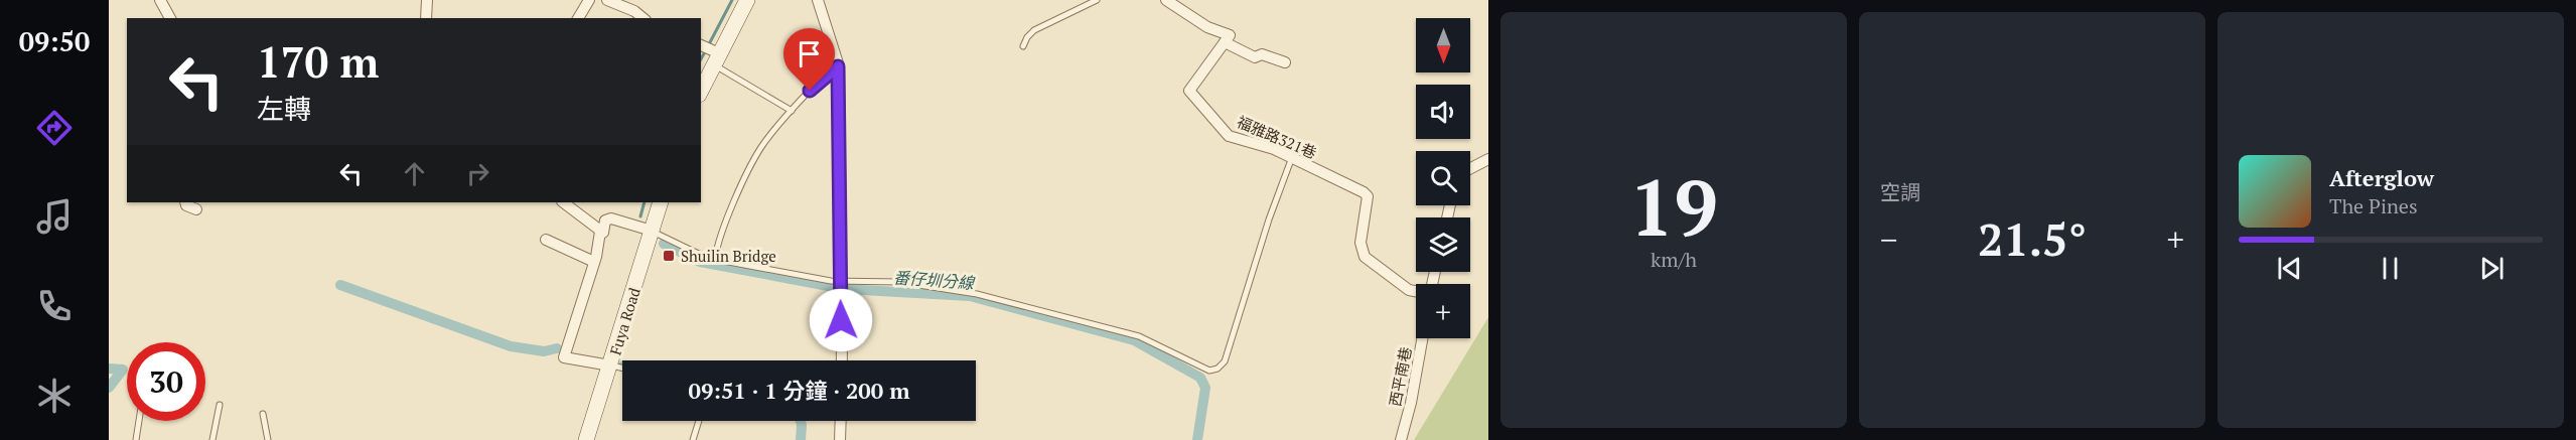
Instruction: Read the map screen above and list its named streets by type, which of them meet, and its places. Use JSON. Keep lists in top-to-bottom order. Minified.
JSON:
{"streets":{"main road":["Fuya Road"],"street":["福雅路321巷","西平南巷"]},"water":["番仔圳分線"],"places":{"transit":["Shuilin Bridge"]},"north":"bottom","page":{"tabs":"09:50","tile":[["19","km/h"],"空調"],"map_buttons":"+","turn":["170 m","左轉"],"song":["Afterglow","The Pines"],"heat":["−","21.5°","+"],"limit":"30","trip":"09:51 · 1 分鐘 · 200 m"}}
